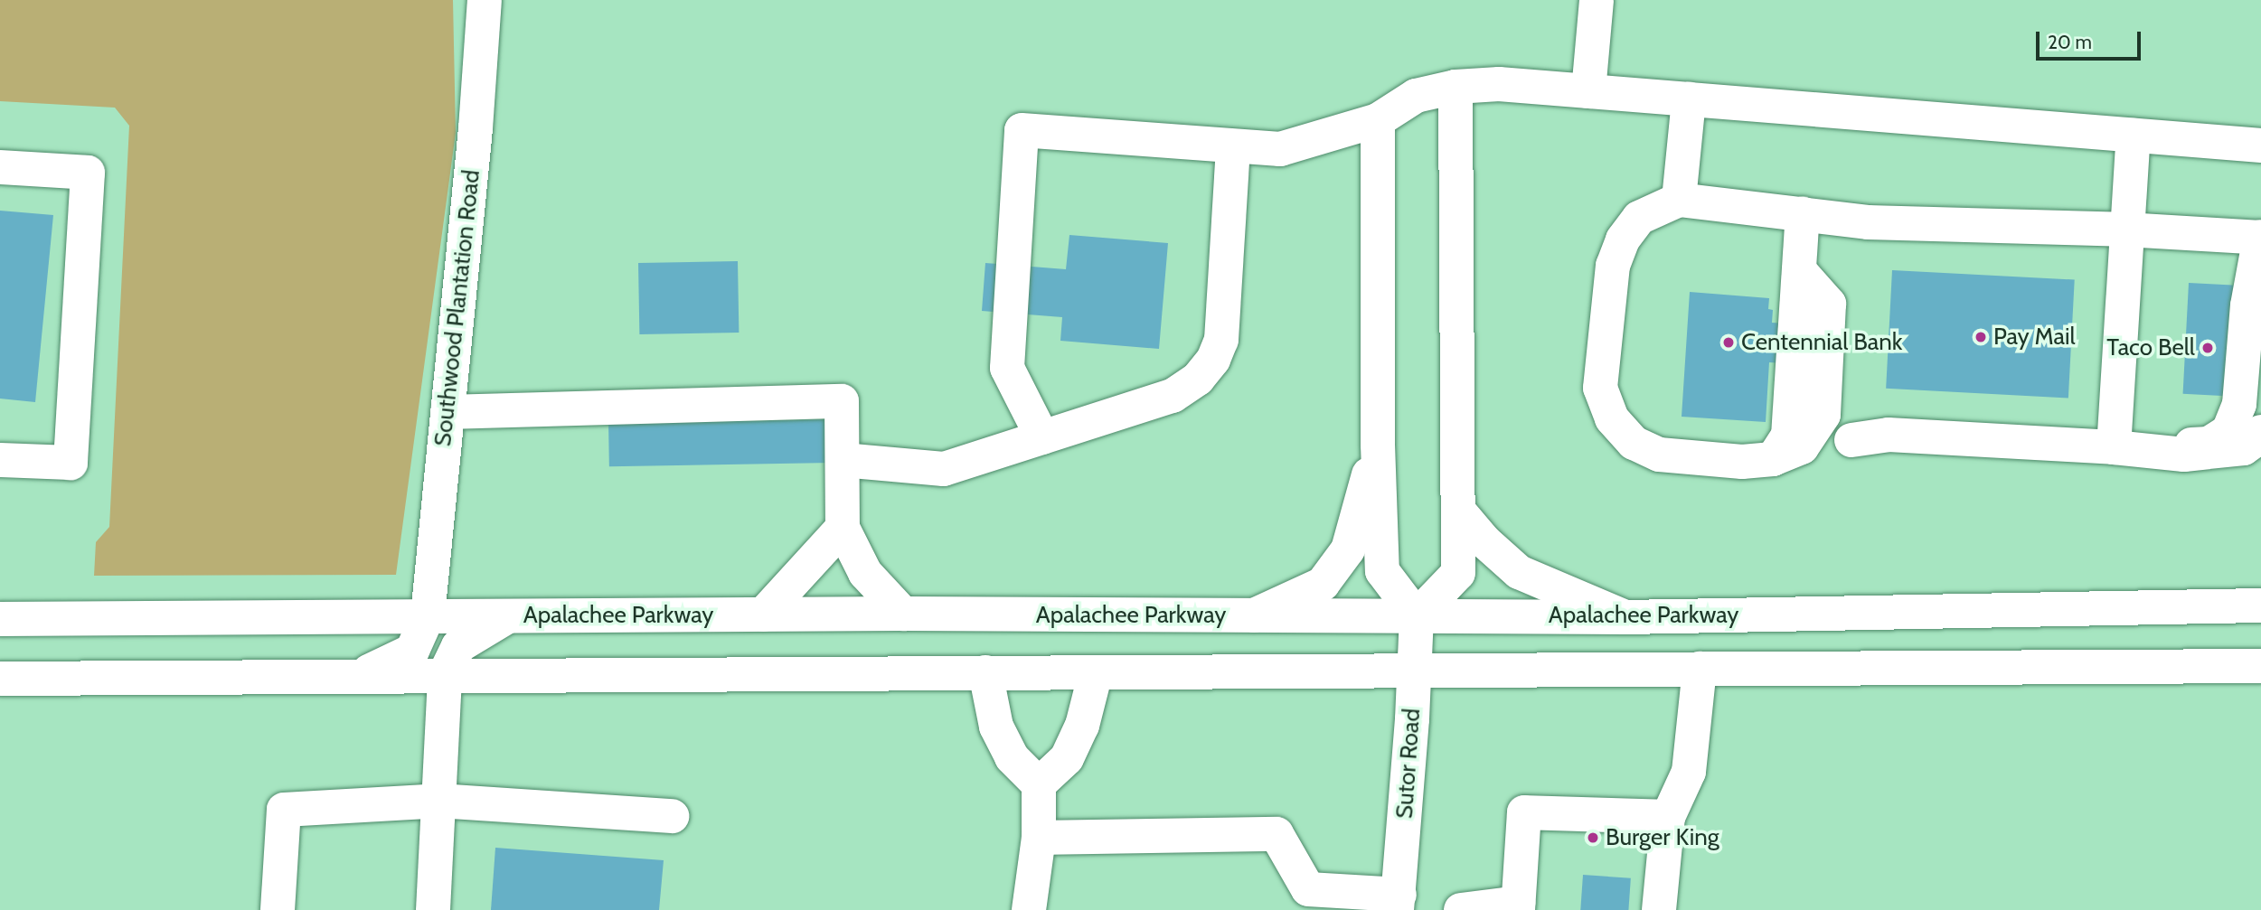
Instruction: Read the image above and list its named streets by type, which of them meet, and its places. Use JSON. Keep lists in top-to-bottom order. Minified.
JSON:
{"streets":{"main road":["Southwood Plantation Road","Apalachee Parkway","Sutor Road"]},"crossings":[["Southwood Plantation Road","Apalachee Parkway"],["Apalachee Parkway","Sutor Road"]],"places":["Pay Mail","Centennial Bank","Taco Bell","Burger King"],"scale_bar":"20 m"}
